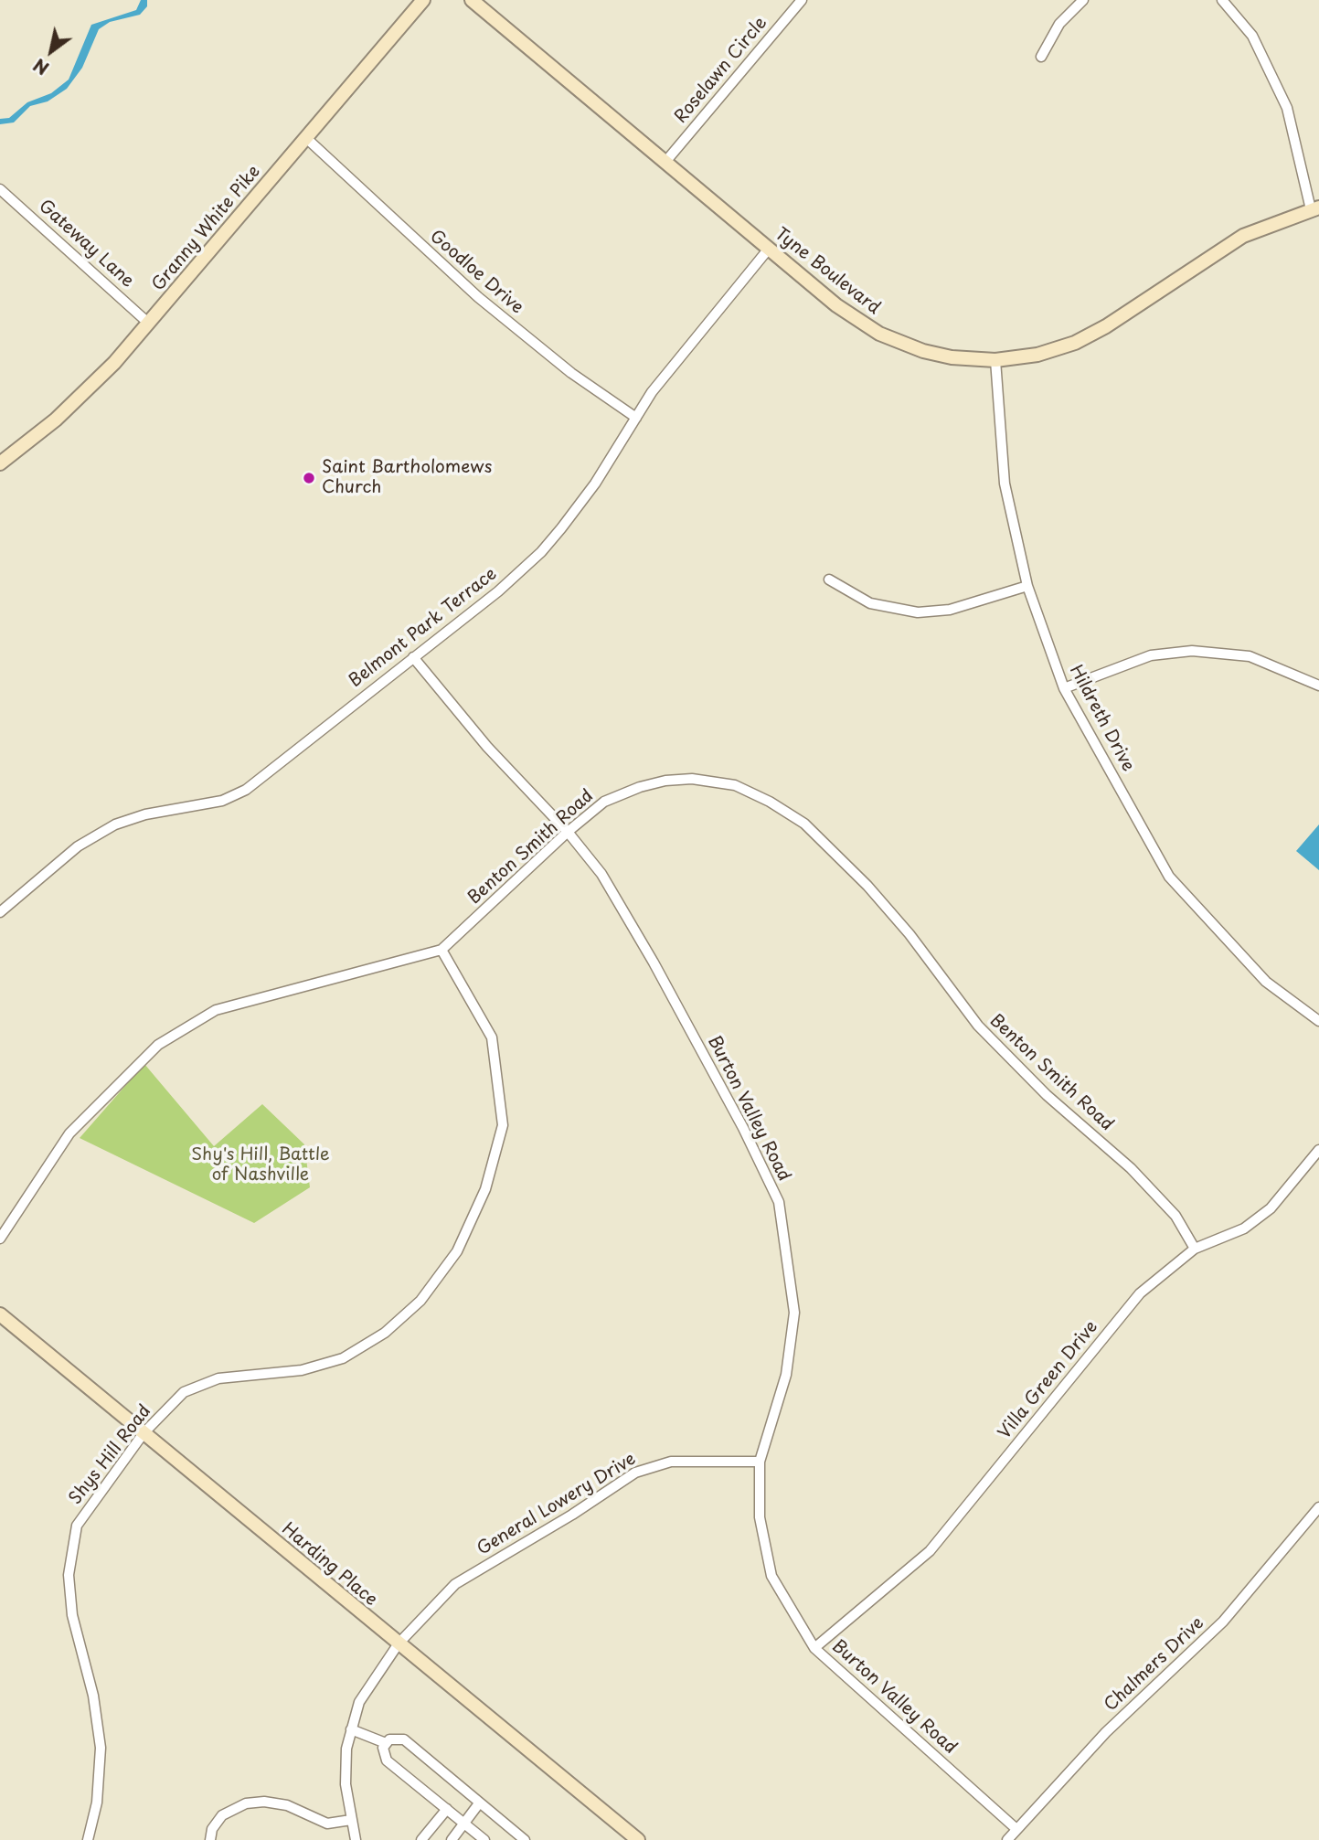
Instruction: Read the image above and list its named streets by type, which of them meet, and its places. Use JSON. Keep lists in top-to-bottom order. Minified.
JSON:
{"streets":{"main road":["Granny White Pike","Tyne Boulevard","Harding Place"],"street":["Roselawn Circle","Gateway Lane","Goodloe Drive","Belmont Park Terrace","Hildreth Drive","Benton Smith Road","Burton Valley Road","Villa Green Drive","Shys Hill Road","General Lowery Drive","Chalmers Drive"]},"crossings":[["Roselawn Circle","Tyne Boulevard"],["Granny White Pike","Gateway Lane"],["Granny White Pike","Goodloe Drive"],["Tyne Boulevard","Belmont Park Terrace"],["Tyne Boulevard","Hildreth Drive"],["Goodloe Drive","Belmont Park Terrace"],["Belmont Park Terrace","Burton Valley Road"],["Benton Smith Road","Burton Valley Road"],["Benton Smith Road","Villa Green Drive"],["Benton Smith Road","Shys Hill Road"],["Burton Valley Road","Villa Green Drive"],["Burton Valley Road","General Lowery Drive"],["Burton Valley Road","Chalmers Drive"],["Shys Hill Road","Harding Place"],["General Lowery Drive","Harding Place"]],"parks":["Shy's Hill, Battle of Nashville"],"places":["Saint Bartholomews Church"],"north":"bottom left"}
